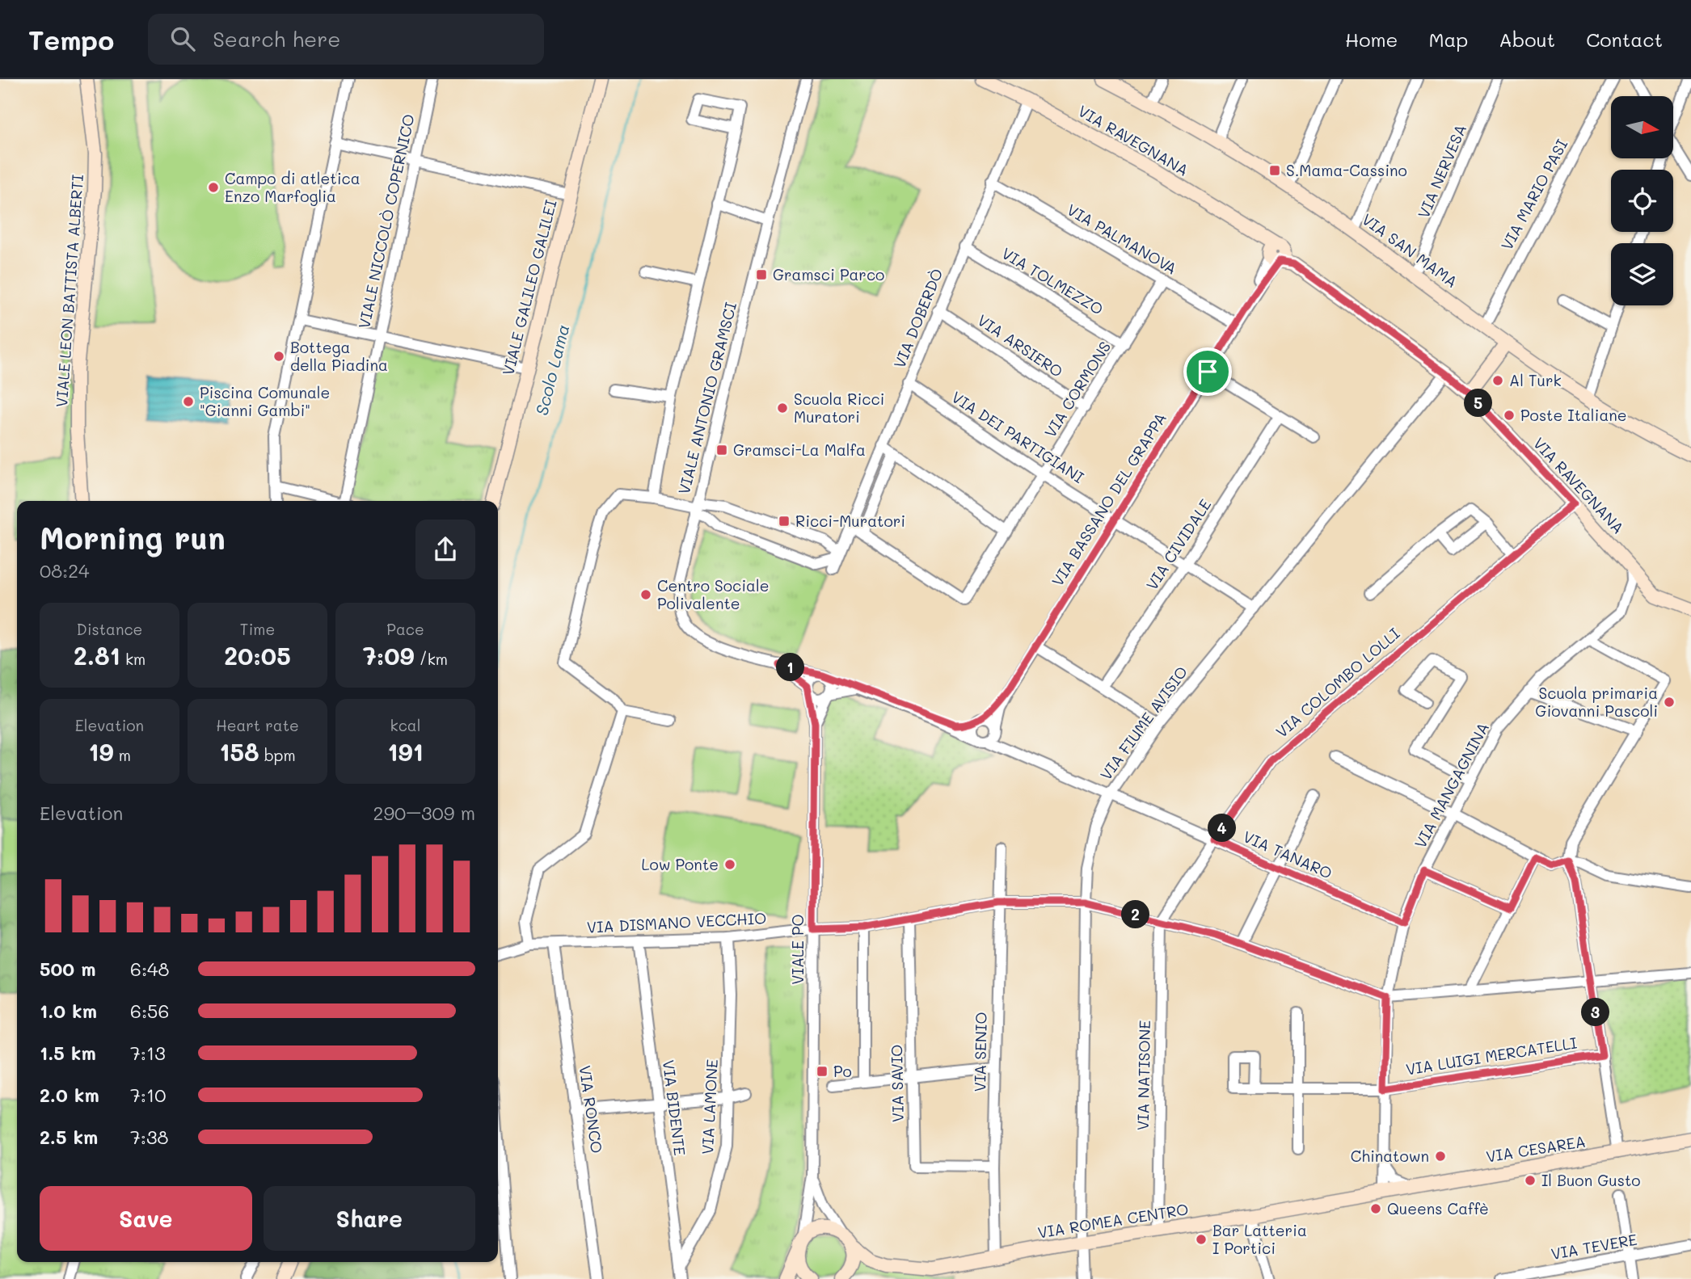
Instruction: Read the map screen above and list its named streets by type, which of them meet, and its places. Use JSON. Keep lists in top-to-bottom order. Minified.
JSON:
{"streets":{"street":["VIA RAVEGNANA","VIA NERVESA","VIA MARIO PASI","VIALE NICCOLÒ COPERNICO","VIA PALMANOVA","VIA SAN MAMA","VIA TOLMEZZO","VIALE GALILEO GALILEI","VIALE LEON BATTISTA ALBERTI","VIA DOBERDÒ","VIA ARSIERO","VIA CORMONS","VIALE ANTONIO GRAMSCI","VIA DEI PARTIGIANI","VIA BASSANO DEL GRAPPA","VIA CIVIDALE","VIA COLOMBO LOLLI","VIA FIUME AVISIO","VIA MANGAGNINA","VIA TANARO","VIA DISMANO VECCHIO","VIALE PO","VIA SENIO","VIA LUIGI MERCATELLI","VIA NATISONE","VIA SAVIO","VIA LAMONE","VIA BIDENTE","VIA RONCO","VIA CESAREA","VIA ROMEA CENTRO","VIA TEVERE"]},"crossings":[["VIA RAVEGNANA","VIA DOBERDÒ"],["VIA RAVEGNANA","VIA BASSANO DEL GRAPPA"],["VIA RAVEGNANA","VIA COLOMBO LOLLI"],["VIA RAVEGNANA","VIA FIUME AVISIO"],["VIA RAVEGNANA","VIA MANGAGNINA"],["VIA NERVESA","VIA SAN MAMA"],["VIA MARIO PASI","VIA SAN MAMA"],["VIA PALMANOVA","VIA DOBERDÒ"],["VIA PALMANOVA","VIA CORMONS"],["VIA PALMANOVA","VIA BASSANO DEL GRAPPA"],["VIA TOLMEZZO","VIA DOBERDÒ"],["VIA TOLMEZZO","VIA CORMONS"],["VIA DOBERDÒ","VIA ARSIERO"],["VIA DOBERDÒ","VIA DEI PARTIGIANI"],["VIA ARSIERO","VIA CORMONS"],["VIA CORMONS","VIA DEI PARTIGIANI"],["VIALE ANTONIO GRAMSCI","VIA BASSANO DEL GRAPPA"],["VIALE ANTONIO GRAMSCI","VIA TANARO"],["VIALE ANTONIO GRAMSCI","VIALE PO"],["VIA DEI PARTIGIANI","VIA BASSANO DEL GRAPPA"],["VIA DEI PARTIGIANI","VIA CIVIDALE"],["VIA DEI PARTIGIANI","VIA FIUME AVISIO"],["VIA BASSANO DEL GRAPPA","VIA TANARO"],["VIA COLOMBO LOLLI","VIA TANARO"],["VIA COLOMBO LOLLI","VIA DISMANO VECCHIO"],["VIA COLOMBO LOLLI","VIA NATISONE"],["VIA FIUME AVISIO","VIA TANARO"],["VIA FIUME AVISIO","VIA DISMANO VECCHIO"],["VIA FIUME AVISIO","VIA ROMEA CENTRO"],["VIA MANGAGNINA","VIA TANARO"],["VIA MANGAGNINA","VIA DISMANO VECCHIO"],["VIA MANGAGNINA","VIA LUIGI MERCATELLI"],["VIA MANGAGNINA","VIA CESAREA"],["VIA MANGAGNINA","VIA ROMEA CENTRO"],["VIA DISMANO VECCHIO","VIALE PO"],["VIA DISMANO VECCHIO","VIA SENIO"],["VIA DISMANO VECCHIO","VIA NATISONE"],["VIA DISMANO VECCHIO","VIA SAVIO"],["VIA DISMANO VECCHIO","VIA LAMONE"],["VIA DISMANO VECCHIO","VIA BIDENTE"],["VIA DISMANO VECCHIO","VIA RONCO"],["VIALE PO","VIA ROMEA CENTRO"],["VIA SENIO","VIA SAVIO"],["VIA SENIO","VIA ROMEA CENTRO"],["VIA NATISONE","VIA ROMEA CENTRO"],["VIA LAMONE","VIA BIDENTE"],["VIA CESAREA","VIA ROMEA CENTRO"]],"water":["Scolo Lama"],"places":{"transit":["S.Mama-Cassino","Gramsci Parco","Gramsci-La Malfa","Ricci-Muratori","Po"],"other":["Campo di atletica Enzo Marfoglia","Bottega della Piadina","Al Turk","Piscina Comunale \"Gianni Gambi\"","Scuola Ricci Muratori","Poste Italiane","Centro Sociale Polivalente","Scuola primaria Giovanni Pascoli","Low Ponte","Chinatown","Il Buon Gusto","Queens Caffè","Bar Latteria I Portici"]},"north":"right","page":{"header":"Tempo","search":"Search here","nav":["Home","Map","About","Contact"],"pins":["5","1","4","2","3"],"heading":["Morning run","08:24"],"stats":[["Distance","2.81 km"],["Time","20:05"],["Pace","7:09 /km"],["Elevation","19 m"],["Heart rate","158 bpm"],["kcal","191"]],"chart":["Elevation","290–309 m"],"list":[{"name":"500 m","note":"6:48"},{"name":"1.0 km","note":"6:56"},{"name":"1.5 km","note":"7:13"},{"name":"2.0 km","note":"7:10"},{"name":"2.5 km","note":"7:38"}],"buttons":["Save","Share"]}}
